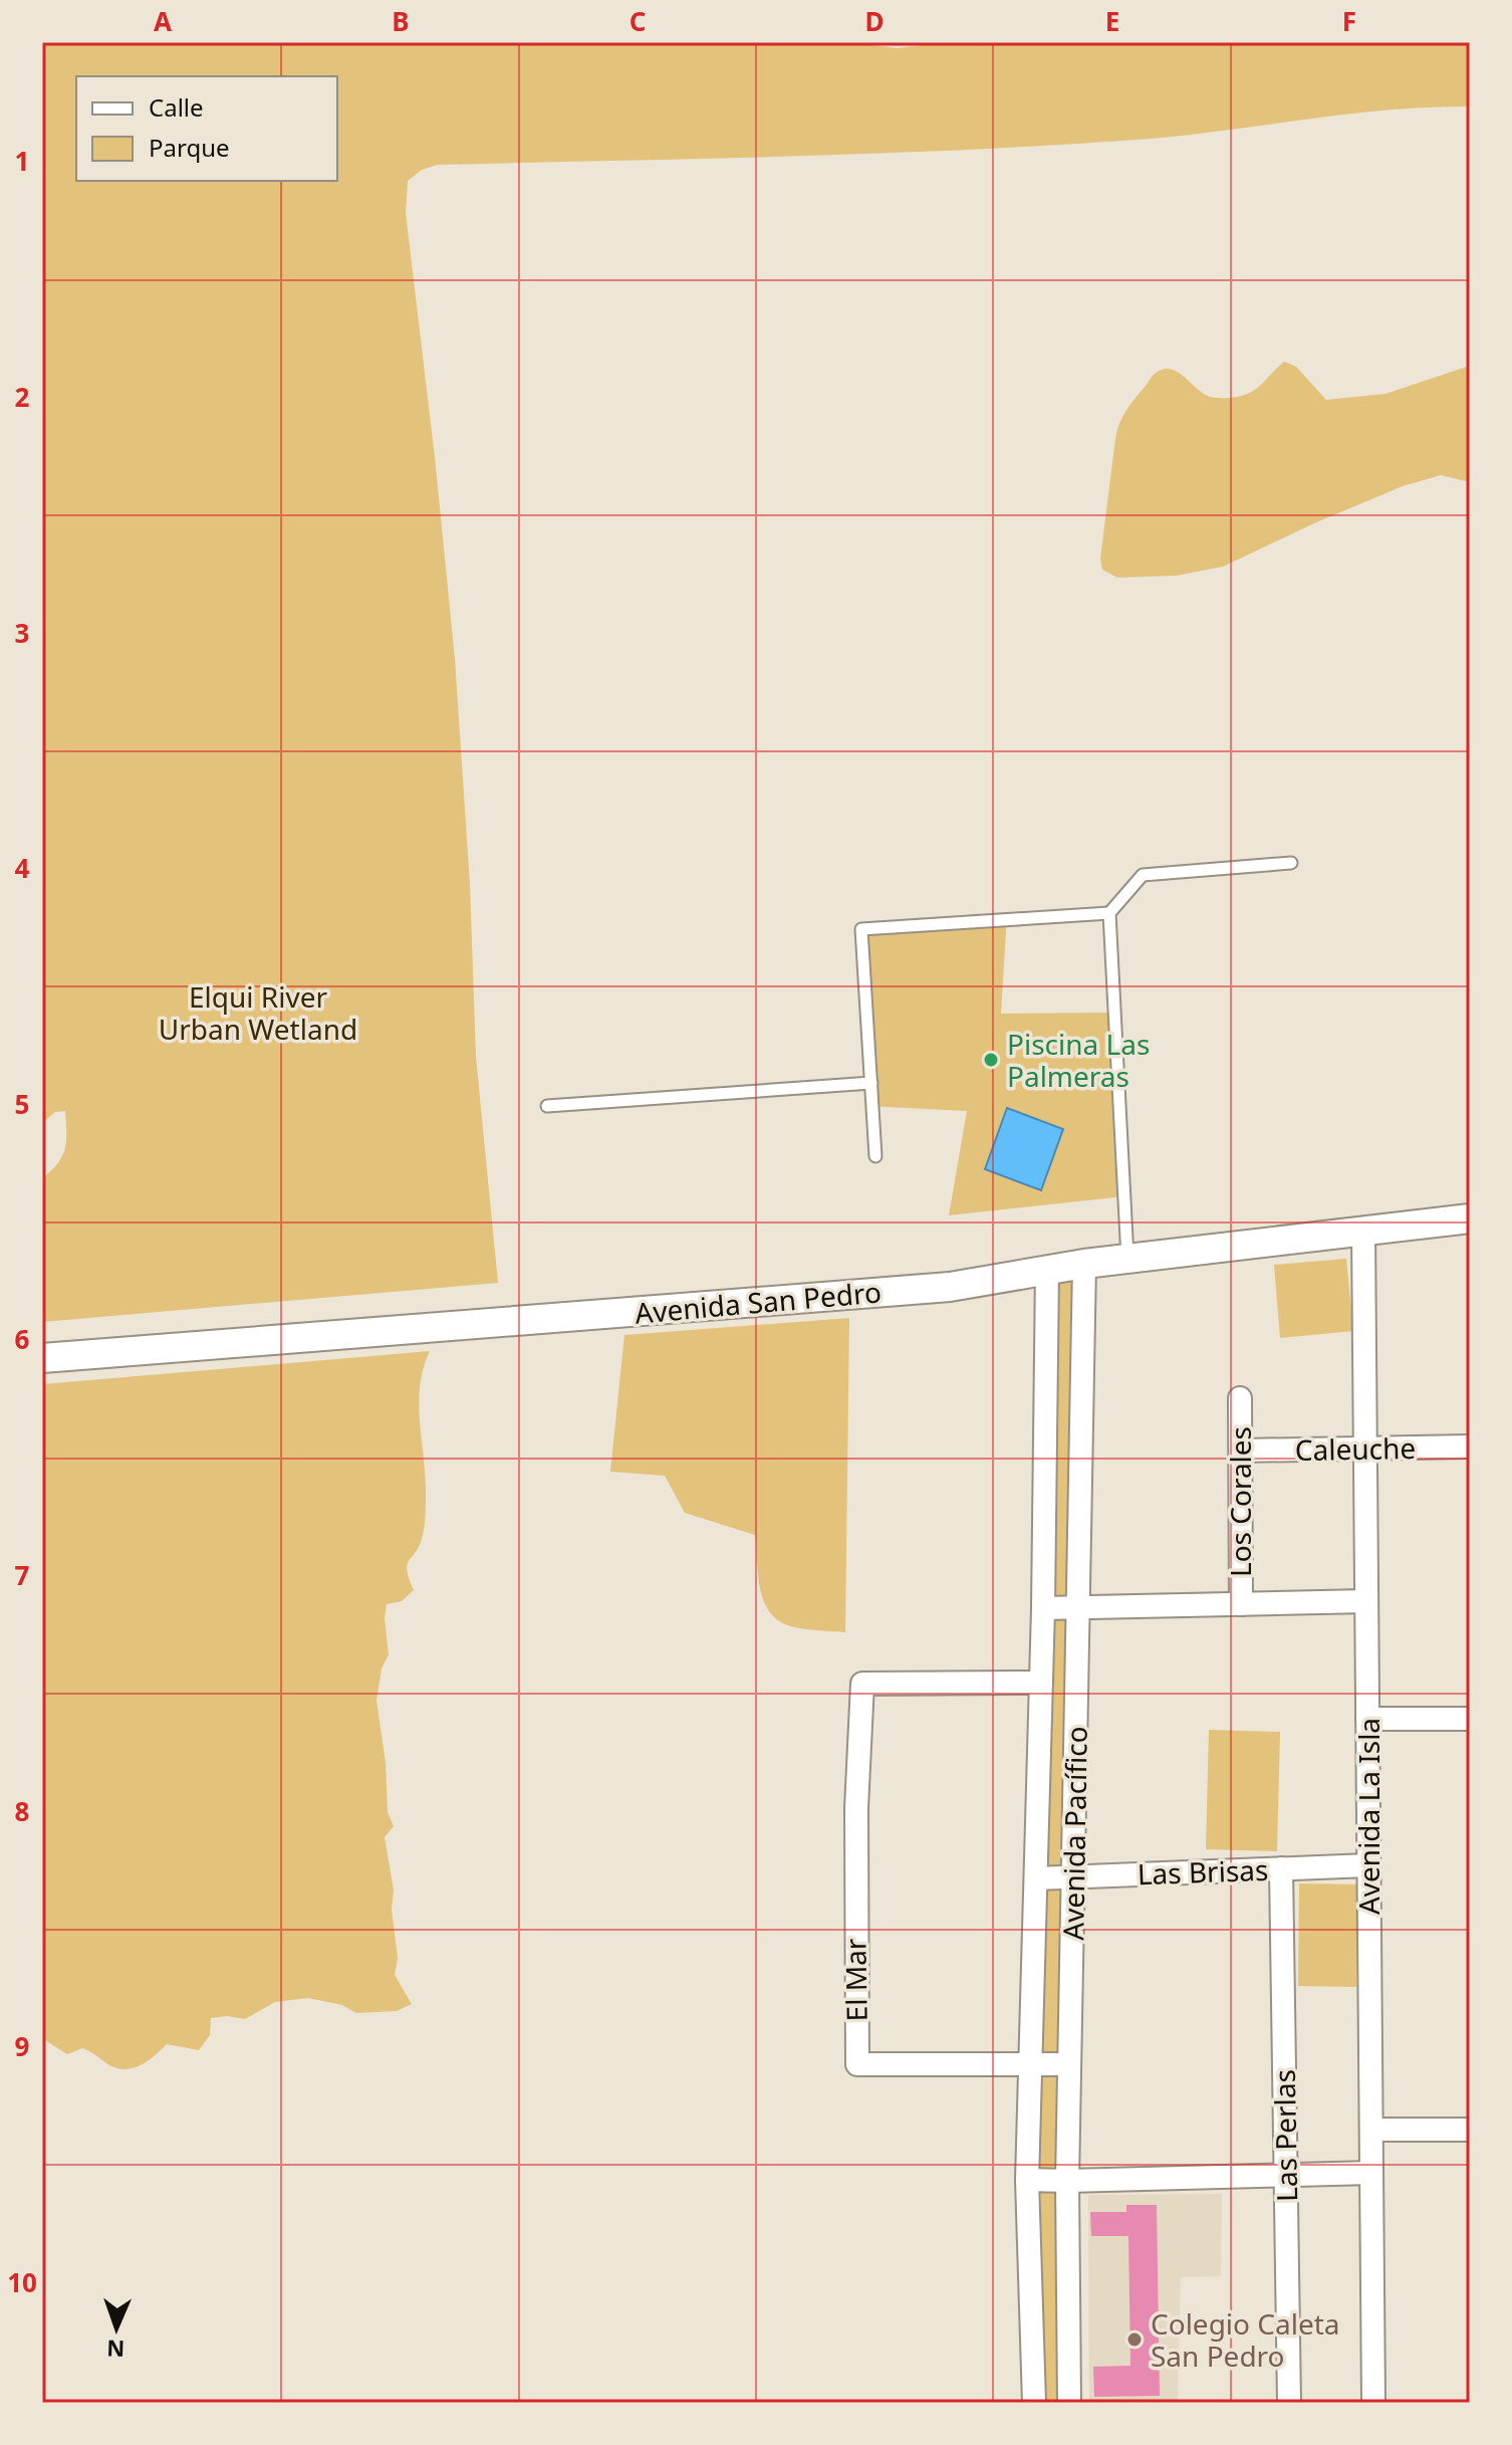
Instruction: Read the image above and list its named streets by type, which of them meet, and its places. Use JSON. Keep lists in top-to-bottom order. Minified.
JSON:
{"streets":{"street":["Avenida San Pedro","Caleuche","Los Corales","Avenida La Isla","Avenida Pacífico","Las Brisas","El Mar","Las Perlas"]},"crossings":[["Avenida San Pedro","Avenida La Isla"],["Avenida San Pedro","Avenida Pacífico"],["Caleuche","Los Corales"],["Caleuche","Avenida La Isla"],["Los Corales","Avenida La Isla"],["Los Corales","Avenida Pacífico"],["Avenida La Isla","Las Brisas"],["Avenida Pacífico","Las Brisas"],["Avenida Pacífico","El Mar"],["Las Brisas","Las Perlas"]],"parks":["Elqui River Urban Wetland"],"places":["Piscina Las Palmeras","Colegio Caleta San Pedro"],"legend":["Calle","Parque"],"north":"bottom","grid":{"columns":["A","B","C","D","E","F"],"rows":["1","2","3","4","5","6","7","8","9","10"]}}
